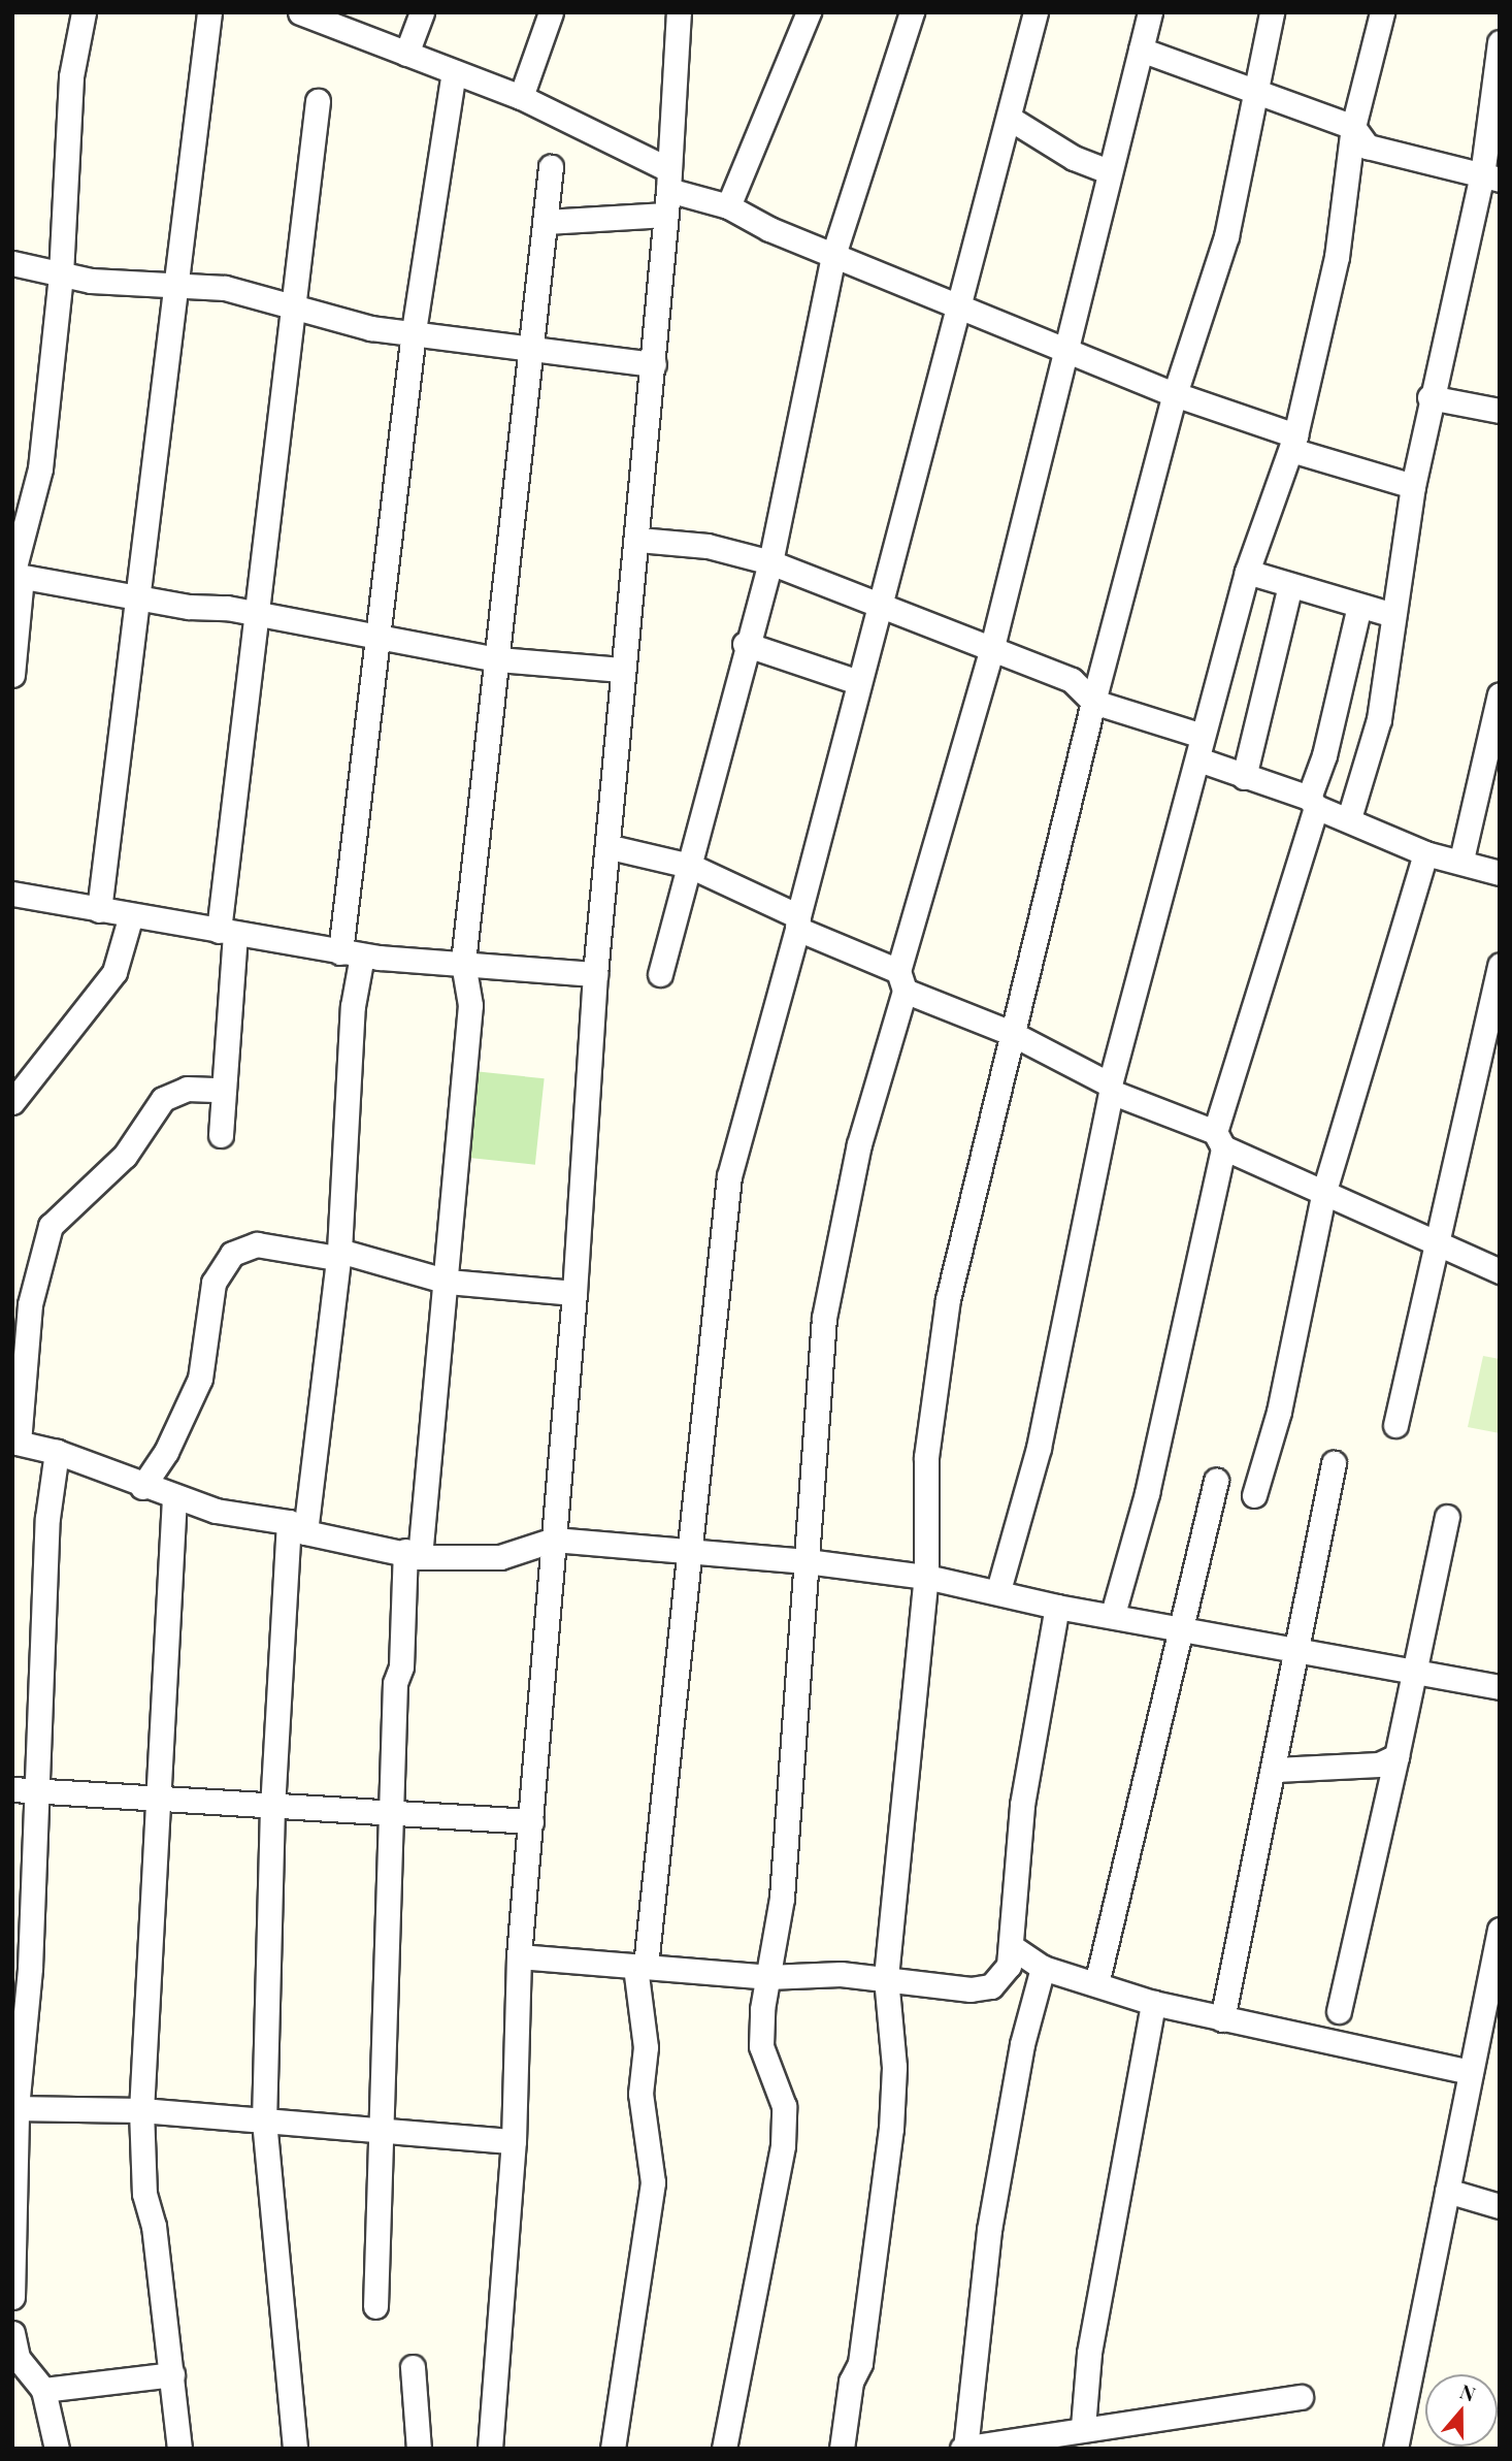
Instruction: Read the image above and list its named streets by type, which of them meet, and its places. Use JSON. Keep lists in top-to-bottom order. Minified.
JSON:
{"north":"top"}
